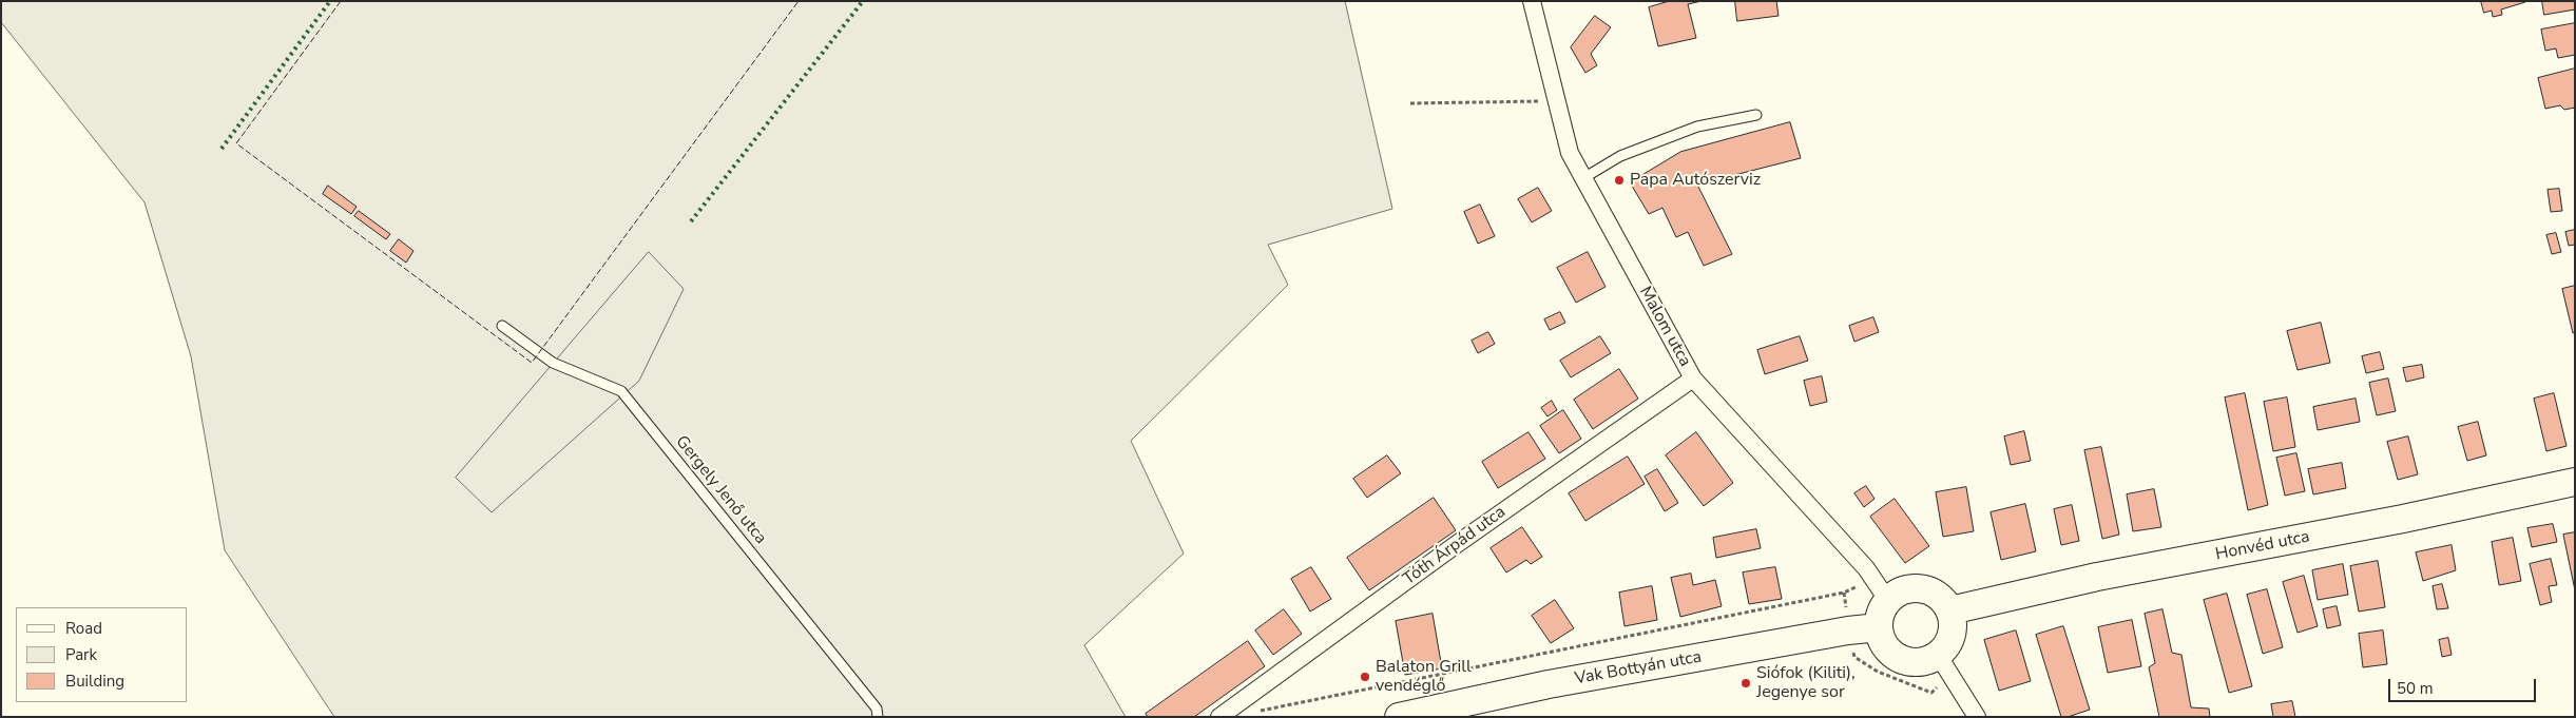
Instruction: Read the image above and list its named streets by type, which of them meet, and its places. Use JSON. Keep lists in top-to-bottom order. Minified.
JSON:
{"streets":{"main road":["Honvéd utca","Vak Bottyán utca"],"street":["Malom utca","Tóth Árpád utca"],"lane":["Gergely Jenő utca"]},"crossings":[["Malom utca","Tóth Árpád utca"],["Malom utca","Honvéd utca"],["Malom utca","Vak Bottyán utca"],["Honvéd utca","Vak Bottyán utca"]],"places":["Papa Autószerviz","Balaton Grill vendéglő","Siófok (Kiliti), Jegenye sor"],"legend":["Road","Park","Building"],"scale_bar":"50 m"}
